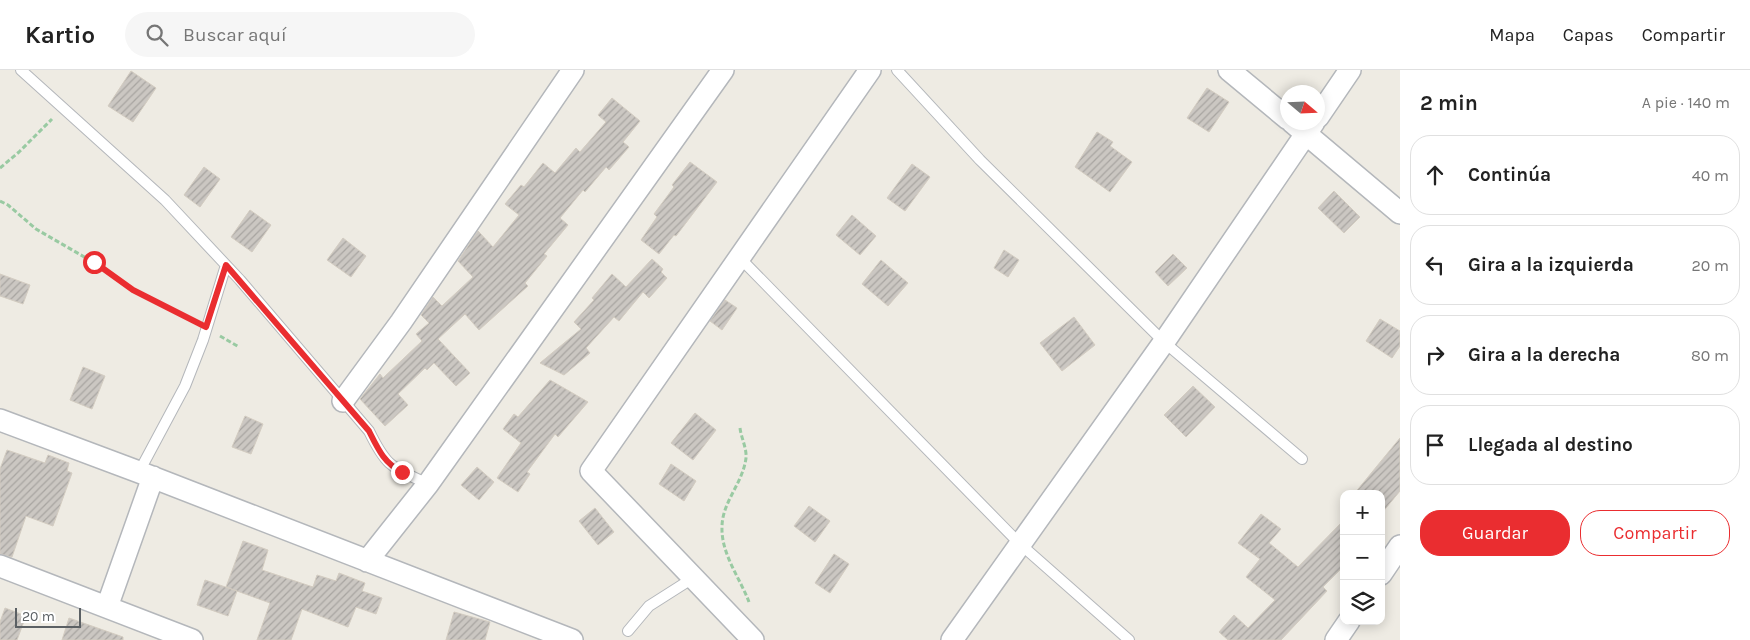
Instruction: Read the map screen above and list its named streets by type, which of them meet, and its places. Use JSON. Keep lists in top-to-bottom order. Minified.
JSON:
{"scale_bar":"20 m","north":"right","page":{"header":"Kartio","search":"Buscar aquí","nav":["Mapa","Capas","Compartir"],"heading":["2 min","A pie · 140 m"],"list":[["Continúa","40 m"],["Gira a la izquierda","20 m"],["Gira a la derecha","80 m"],"Llegada al destino"],"map_buttons":["+","−"],"buttons":["Guardar","Compartir"],"scale":"20 m"}}
